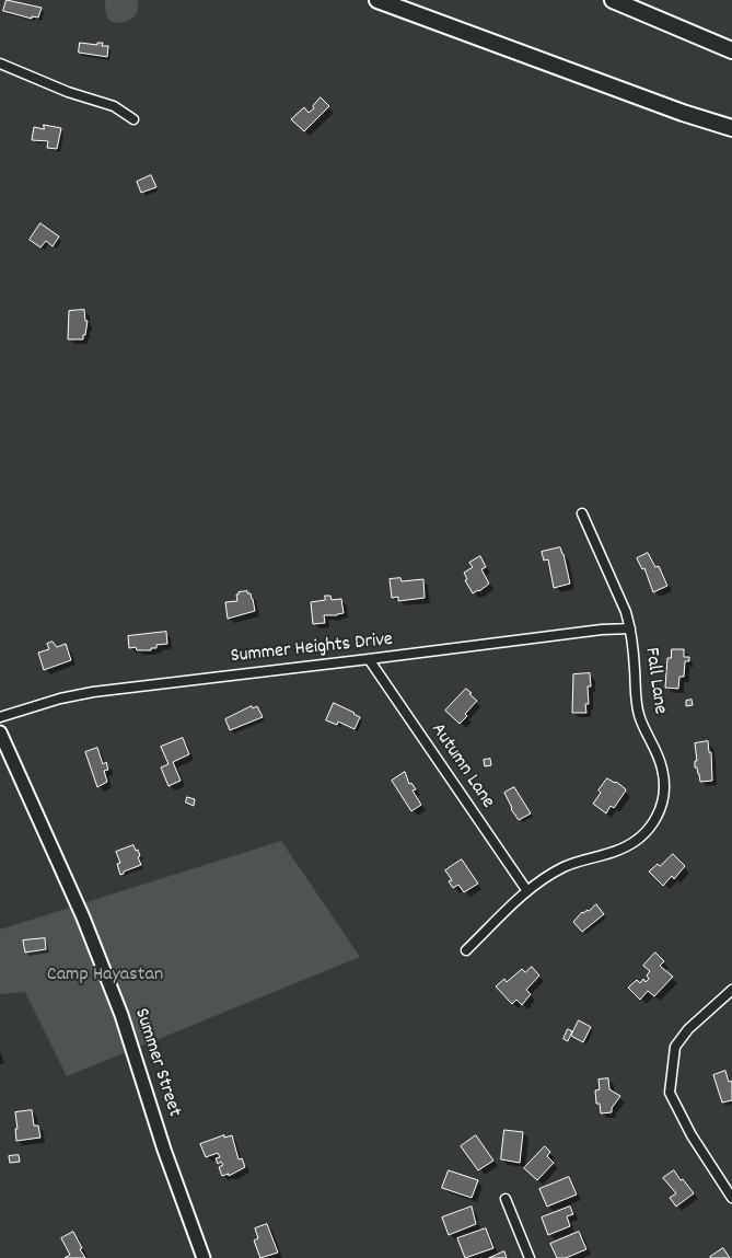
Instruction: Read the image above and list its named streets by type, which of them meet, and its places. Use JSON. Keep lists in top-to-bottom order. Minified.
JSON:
{"streets":{"main road":["Summer Street"],"street":["Summer Heights Drive","Fall Lane","Autumn Lane"]},"crossings":[["Summer Heights Drive","Fall Lane"],["Summer Heights Drive","Autumn Lane"],["Fall Lane","Autumn Lane"]],"parks":["Camp Hayastan"]}
